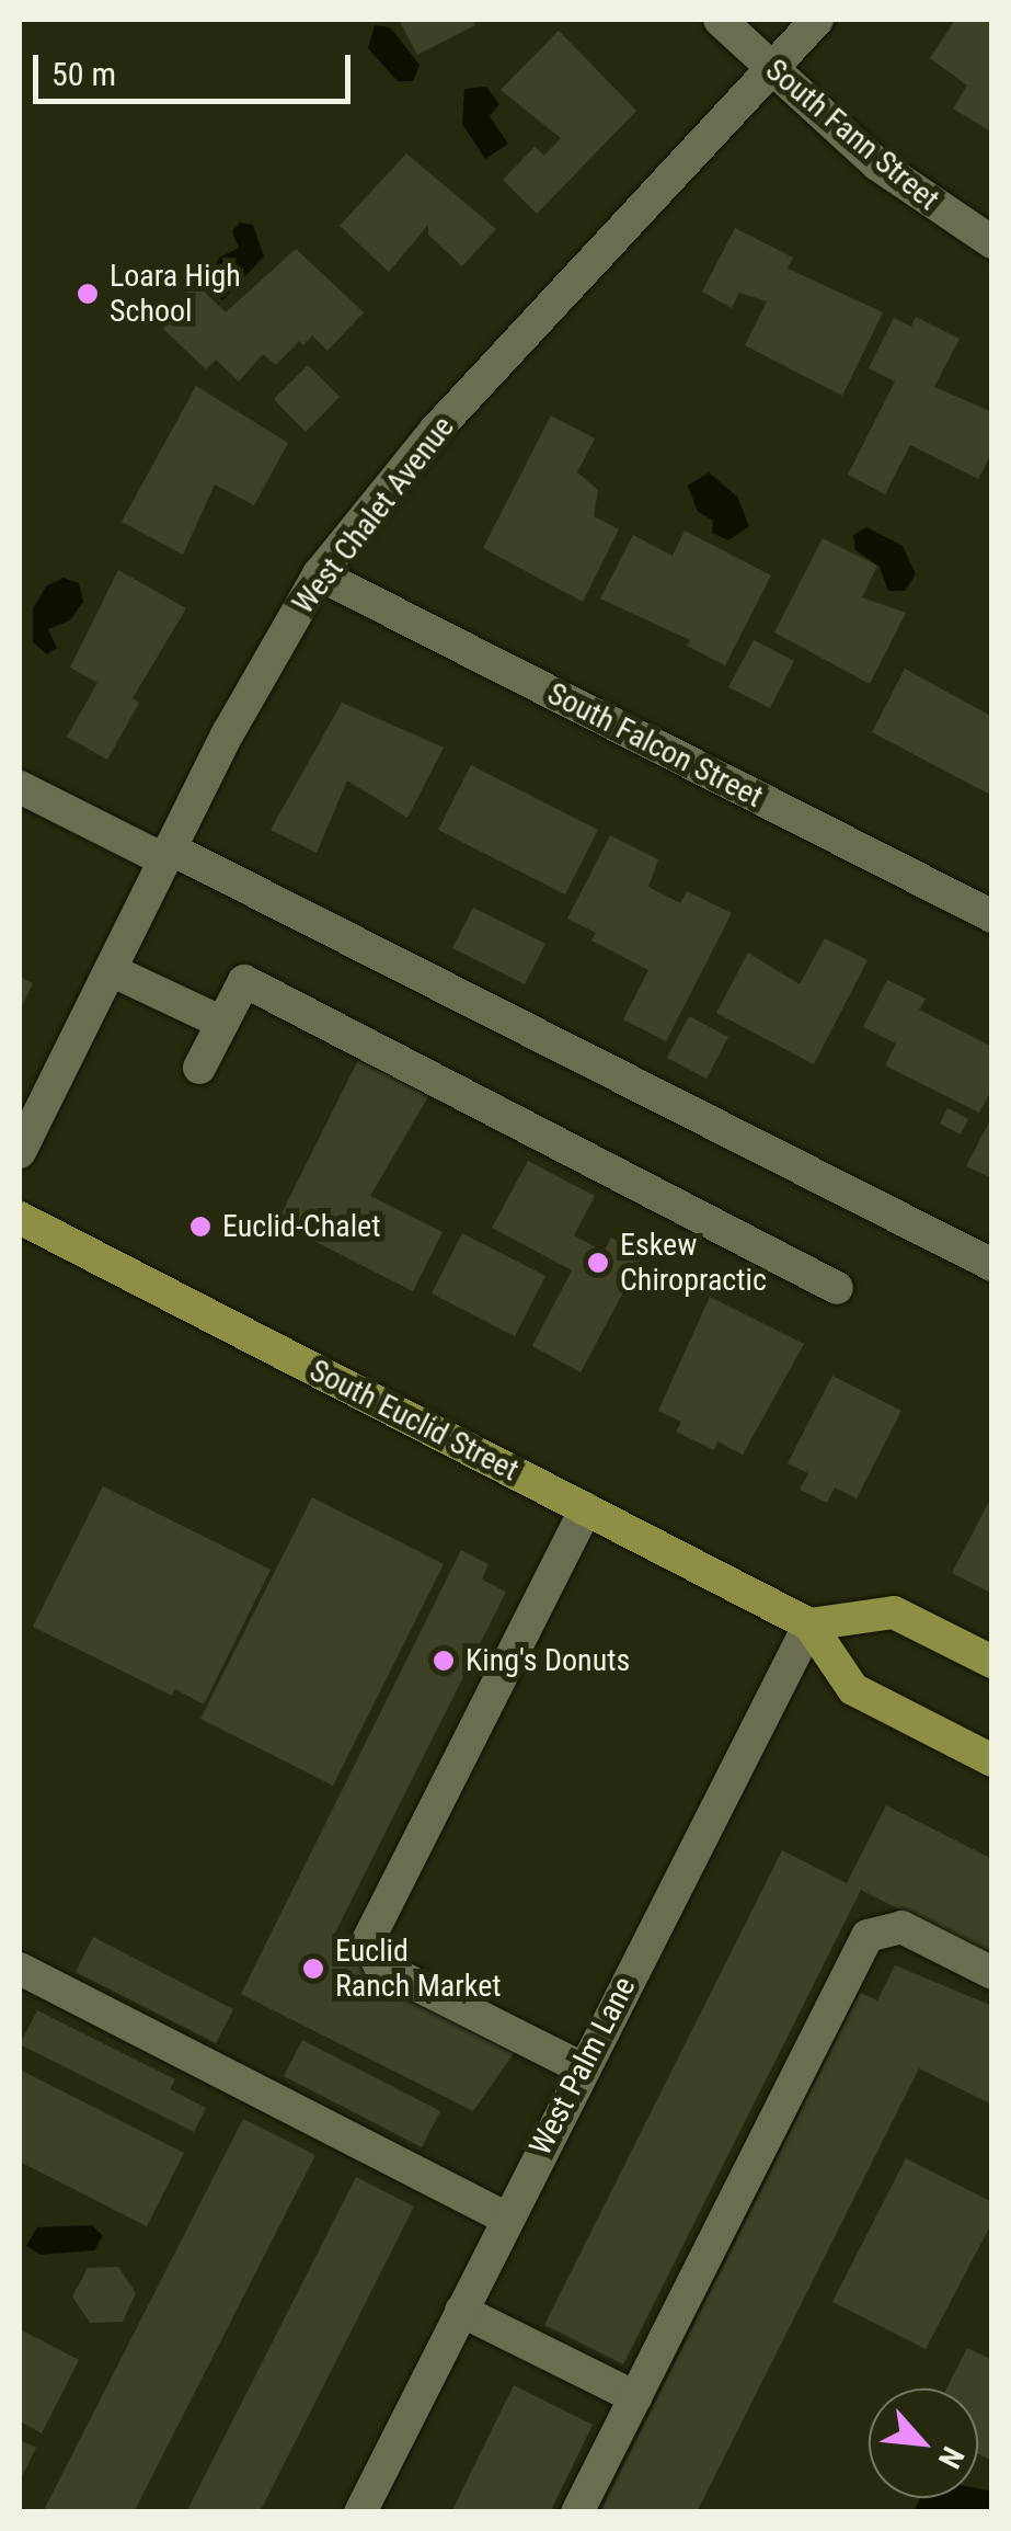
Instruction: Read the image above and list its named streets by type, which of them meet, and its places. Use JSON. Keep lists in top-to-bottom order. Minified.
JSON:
{"streets":{"main road":["South Euclid Street"],"street":["South Fann Street","West Chalet Avenue","South Falcon Street","West Palm Lane"]},"crossings":[["South Fann Street","West Chalet Avenue"],["West Chalet Avenue","South Falcon Street"],["South Euclid Street","West Palm Lane"]],"places":["Loara High School","Euclid-Chalet","Eskew Chiropractic","King's Donuts","Euclid Ranch Market"],"scale_bar":"50 m","north":"bottom right"}
